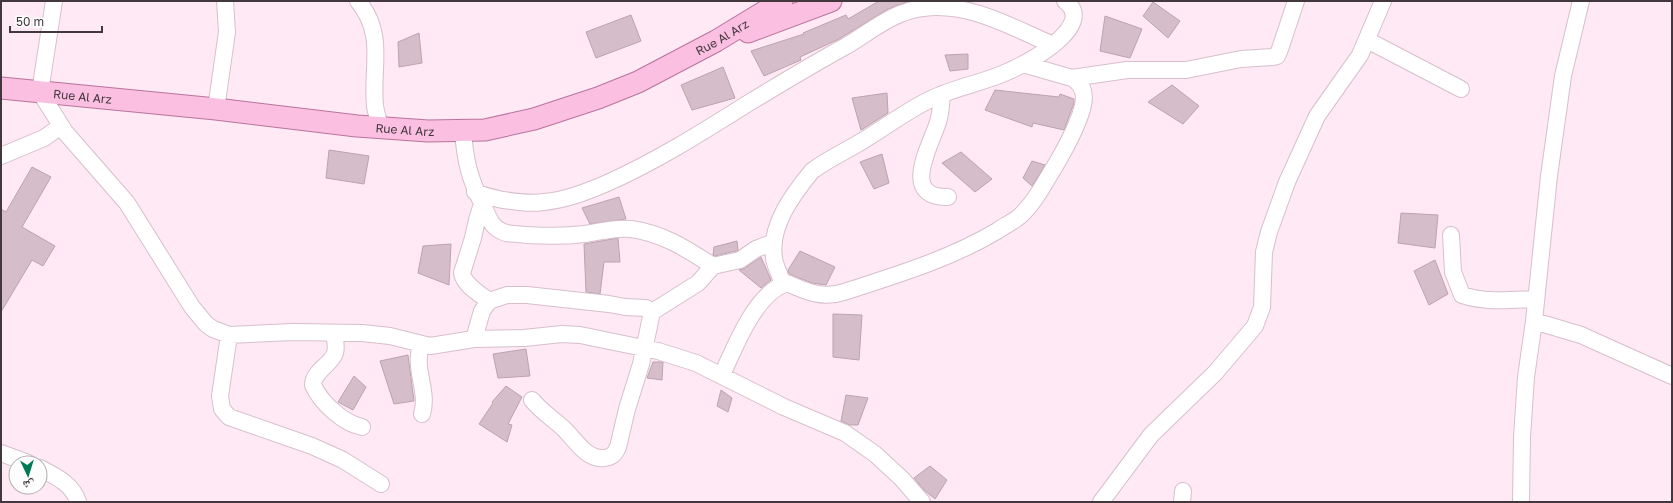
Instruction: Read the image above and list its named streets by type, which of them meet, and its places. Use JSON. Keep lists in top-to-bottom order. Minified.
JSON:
{"streets":{"main road":["Rue Al Arz"]},"scale_bar":"50 m","north":"bottom"}
